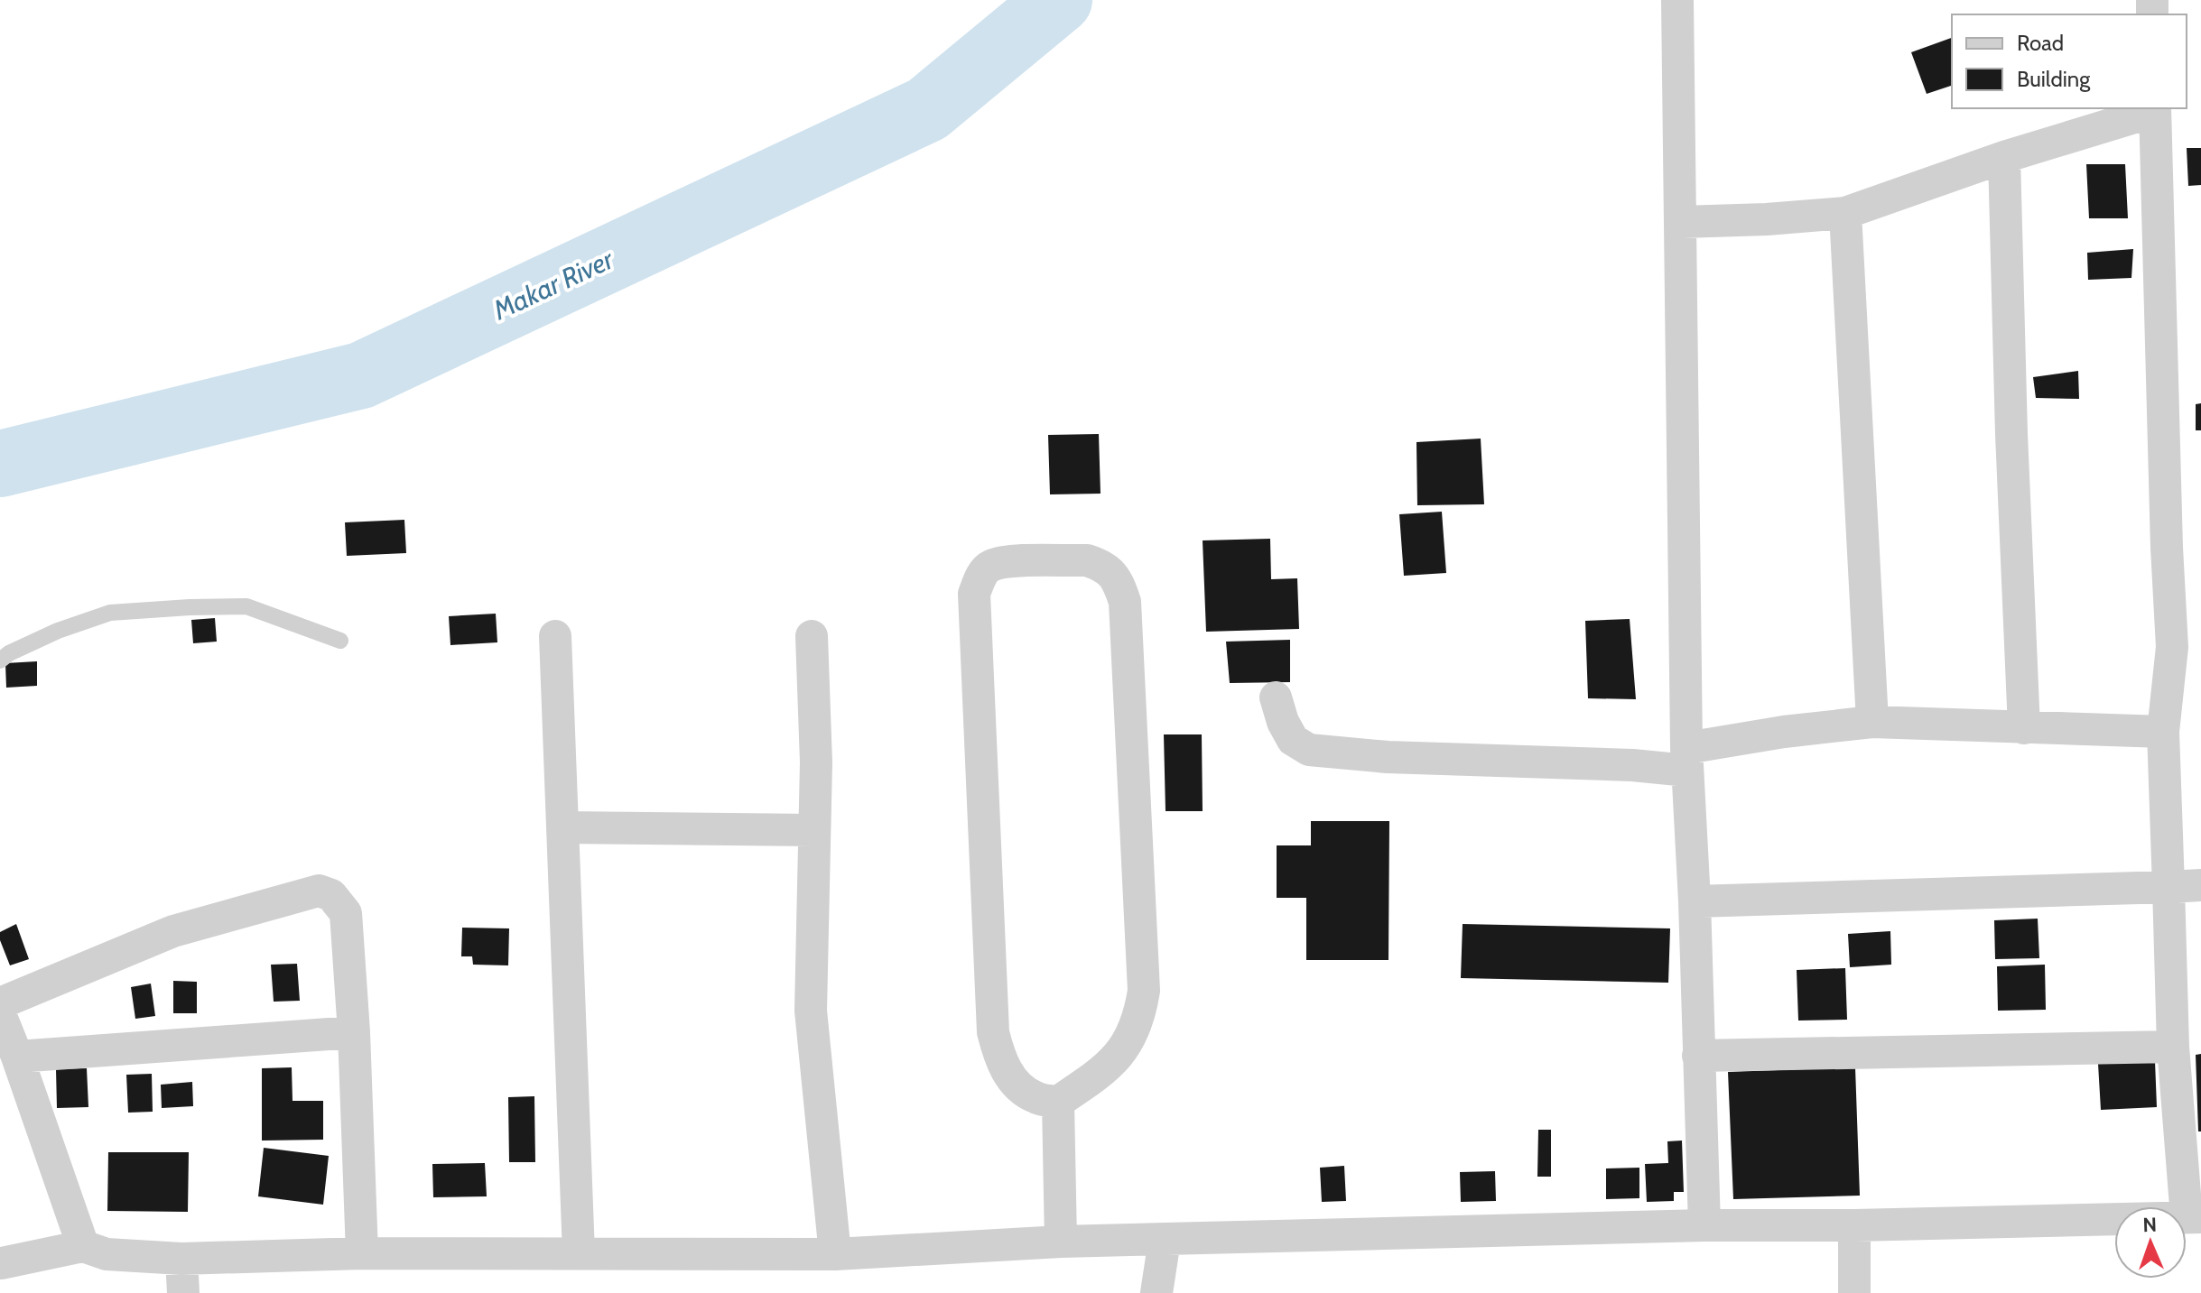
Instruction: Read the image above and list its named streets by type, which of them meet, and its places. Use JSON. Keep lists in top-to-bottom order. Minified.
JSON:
{"water":["Makar River"],"legend":["Road","Building"],"north":"top"}
